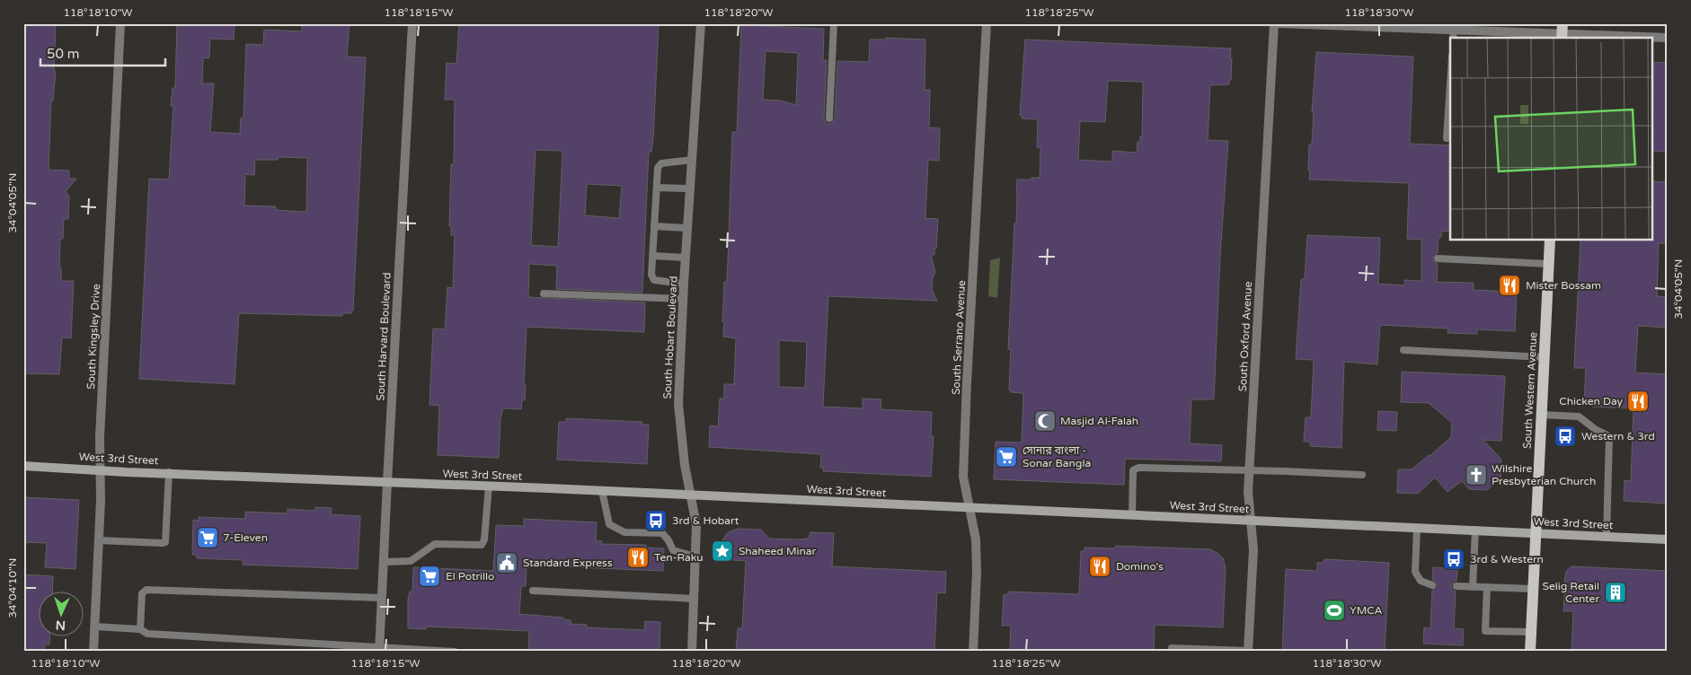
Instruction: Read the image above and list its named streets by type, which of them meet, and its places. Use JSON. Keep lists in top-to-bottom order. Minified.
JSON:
{"streets":{"main road":["South Western Avenue","West 3rd Street"],"street":["South Kingsley Drive","South Harvard Boulevard","South Oxford Avenue","South Hobart Boulevard","South Serrano Avenue"]},"crossings":[["South Kingsley Drive","West 3rd Street"],["South Harvard Boulevard","West 3rd Street"],["South Oxford Avenue","West 3rd Street"],["South Hobart Boulevard","West 3rd Street"],["South Serrano Avenue","West 3rd Street"],["South Western Avenue","West 3rd Street"]],"places":{"restaurant":["Mister Bossam","Chicken Day","Ten-Raku","Domino's"],"mosque":["Masjid Al-Falah"],"bus stop":["Western & 3rd","3rd & Hobart","3rd & Western"],"supermarket":["সোনার বাংলা - Sonar Bangla","7-Eleven","El Potrillo"],"church":["Wilshire Presbyterian Church"],"place":["Shaheed Minar"],"public building":["Standard Express"],"building":["Selig Retail Center"],"sports":["YMCA"]},"scale_bar":"50 m","north":"bottom","coordinates":["118°18'10\"W","118°18'15\"W","118°18'20\"W","118°18'25\"W","118°18'30\"W","34°04'05\"N","34°04'10\"N"]}
